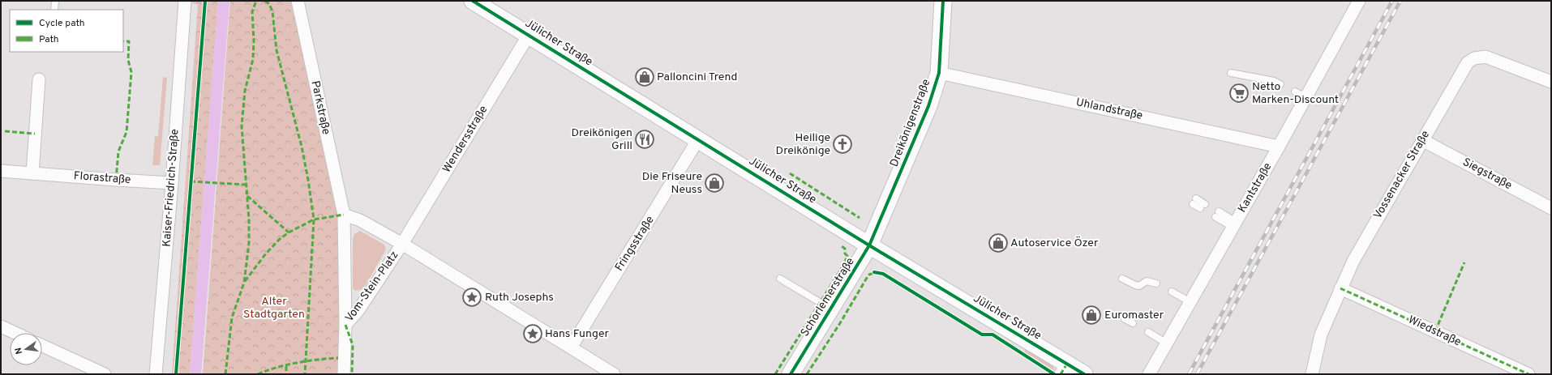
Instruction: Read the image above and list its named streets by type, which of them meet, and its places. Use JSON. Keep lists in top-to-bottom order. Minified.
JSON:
{"streets":{"main road":["Jülicher Straße","Dreikönigenstraße","Schorlemerstraße"],"street":["Parkstraße","Uhlandstraße","Wendersstraße","Siegstraße","Vossenacker Straße","Florastraße","Kaiser-Friedrich-Straße","Kantstraße","Fringsstraße","Vom-Stein-Platz","Wiedstraße"]},"crossings":[["Jülicher Straße","Dreikönigenstraße"],["Jülicher Straße","Wendersstraße"],["Jülicher Straße","Fringsstraße"],["Jülicher Straße","Schorlemerstraße"],["Parkstraße","Vom-Stein-Platz"],["Uhlandstraße","Dreikönigenstraße"],["Uhlandstraße","Kantstraße"],["Dreikönigenstraße","Schorlemerstraße"],["Wendersstraße","Vom-Stein-Platz"],["Siegstraße","Vossenacker Straße"],["Vossenacker Straße","Wiedstraße"],["Florastraße","Kaiser-Friedrich-Straße"]],"parks":["Alter Stadtgarten"],"places":{"shop":["Palloncini Trend","Die Friseure Neuss","Autoservice Özer","Euromaster"],"supermarket":["Netto Marken-Discount"],"restaurant":["Dreikönigen Grill"],"church":["Heilige Dreikönige"],"place":["Ruth Josephs","Hans Funger"]},"legend":["Cycle path","Path"],"north":"left"}
